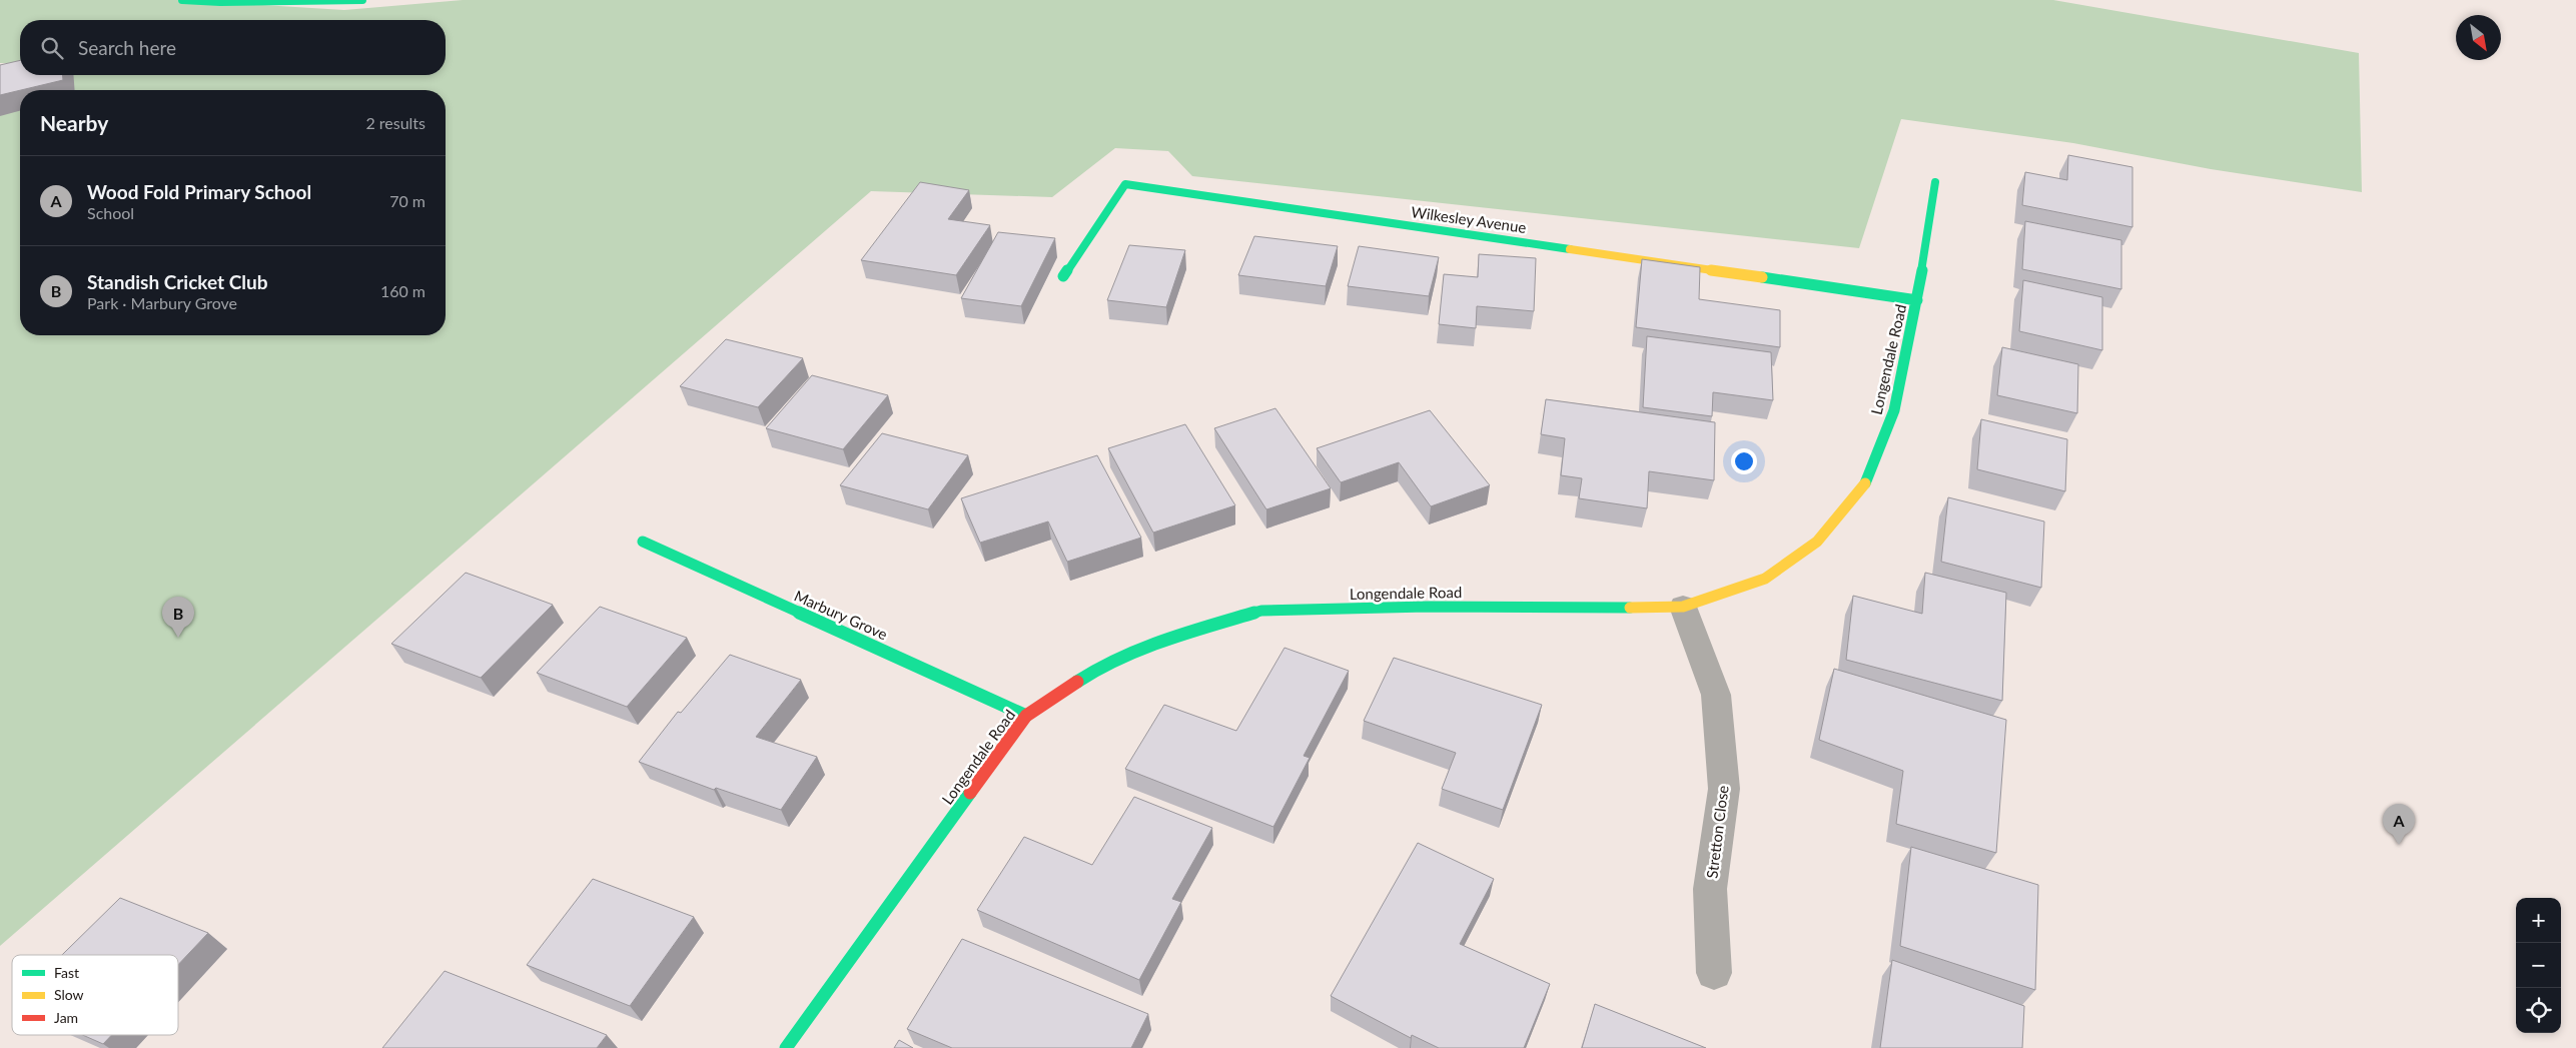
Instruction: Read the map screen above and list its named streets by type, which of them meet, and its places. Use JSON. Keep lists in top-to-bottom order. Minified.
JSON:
{"streets":{"street":["Wilkesley Avenue","Longendale Road","Marbury Grove","Stretton Close"]},"crossings":[["Wilkesley Avenue","Longendale Road"],["Longendale Road","Marbury Grove"],["Longendale Road","Stretton Close"]],"legend":["Fast","Slow","Jam"],"north":"bottom right","page":{"search":"Search here","heading":["Nearby","2 results"],"list":[{"mark":"A","name":"Wood Fold Primary School","note":"School","value":"70 m"},{"mark":"B","name":"Standish Cricket Club","note":"Park · Marbury Grove","value":"160 m"}],"pins":["B","A"],"map_buttons":["+","−"]}}
